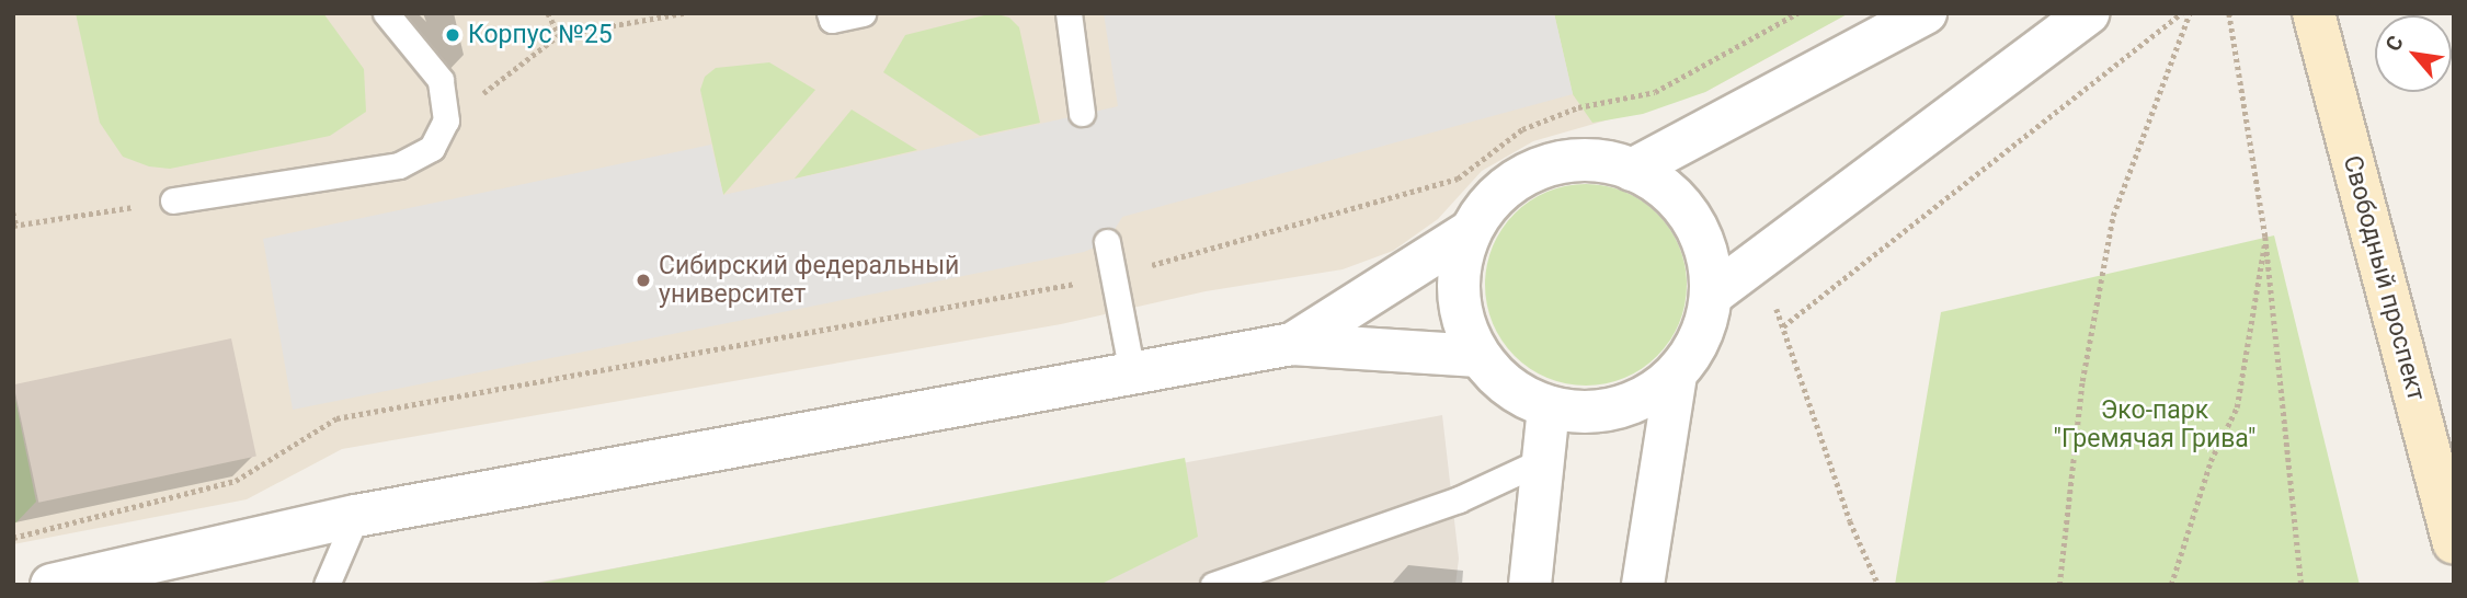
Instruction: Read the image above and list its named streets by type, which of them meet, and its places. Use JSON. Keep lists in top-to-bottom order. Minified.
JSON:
{"streets":{"main road":["Свободный проспект"]},"parks":["Эко-парк \"Гремячая Грива\""],"places":["Корпус №25","Сибирский федеральный университет"],"north":"top left"}
